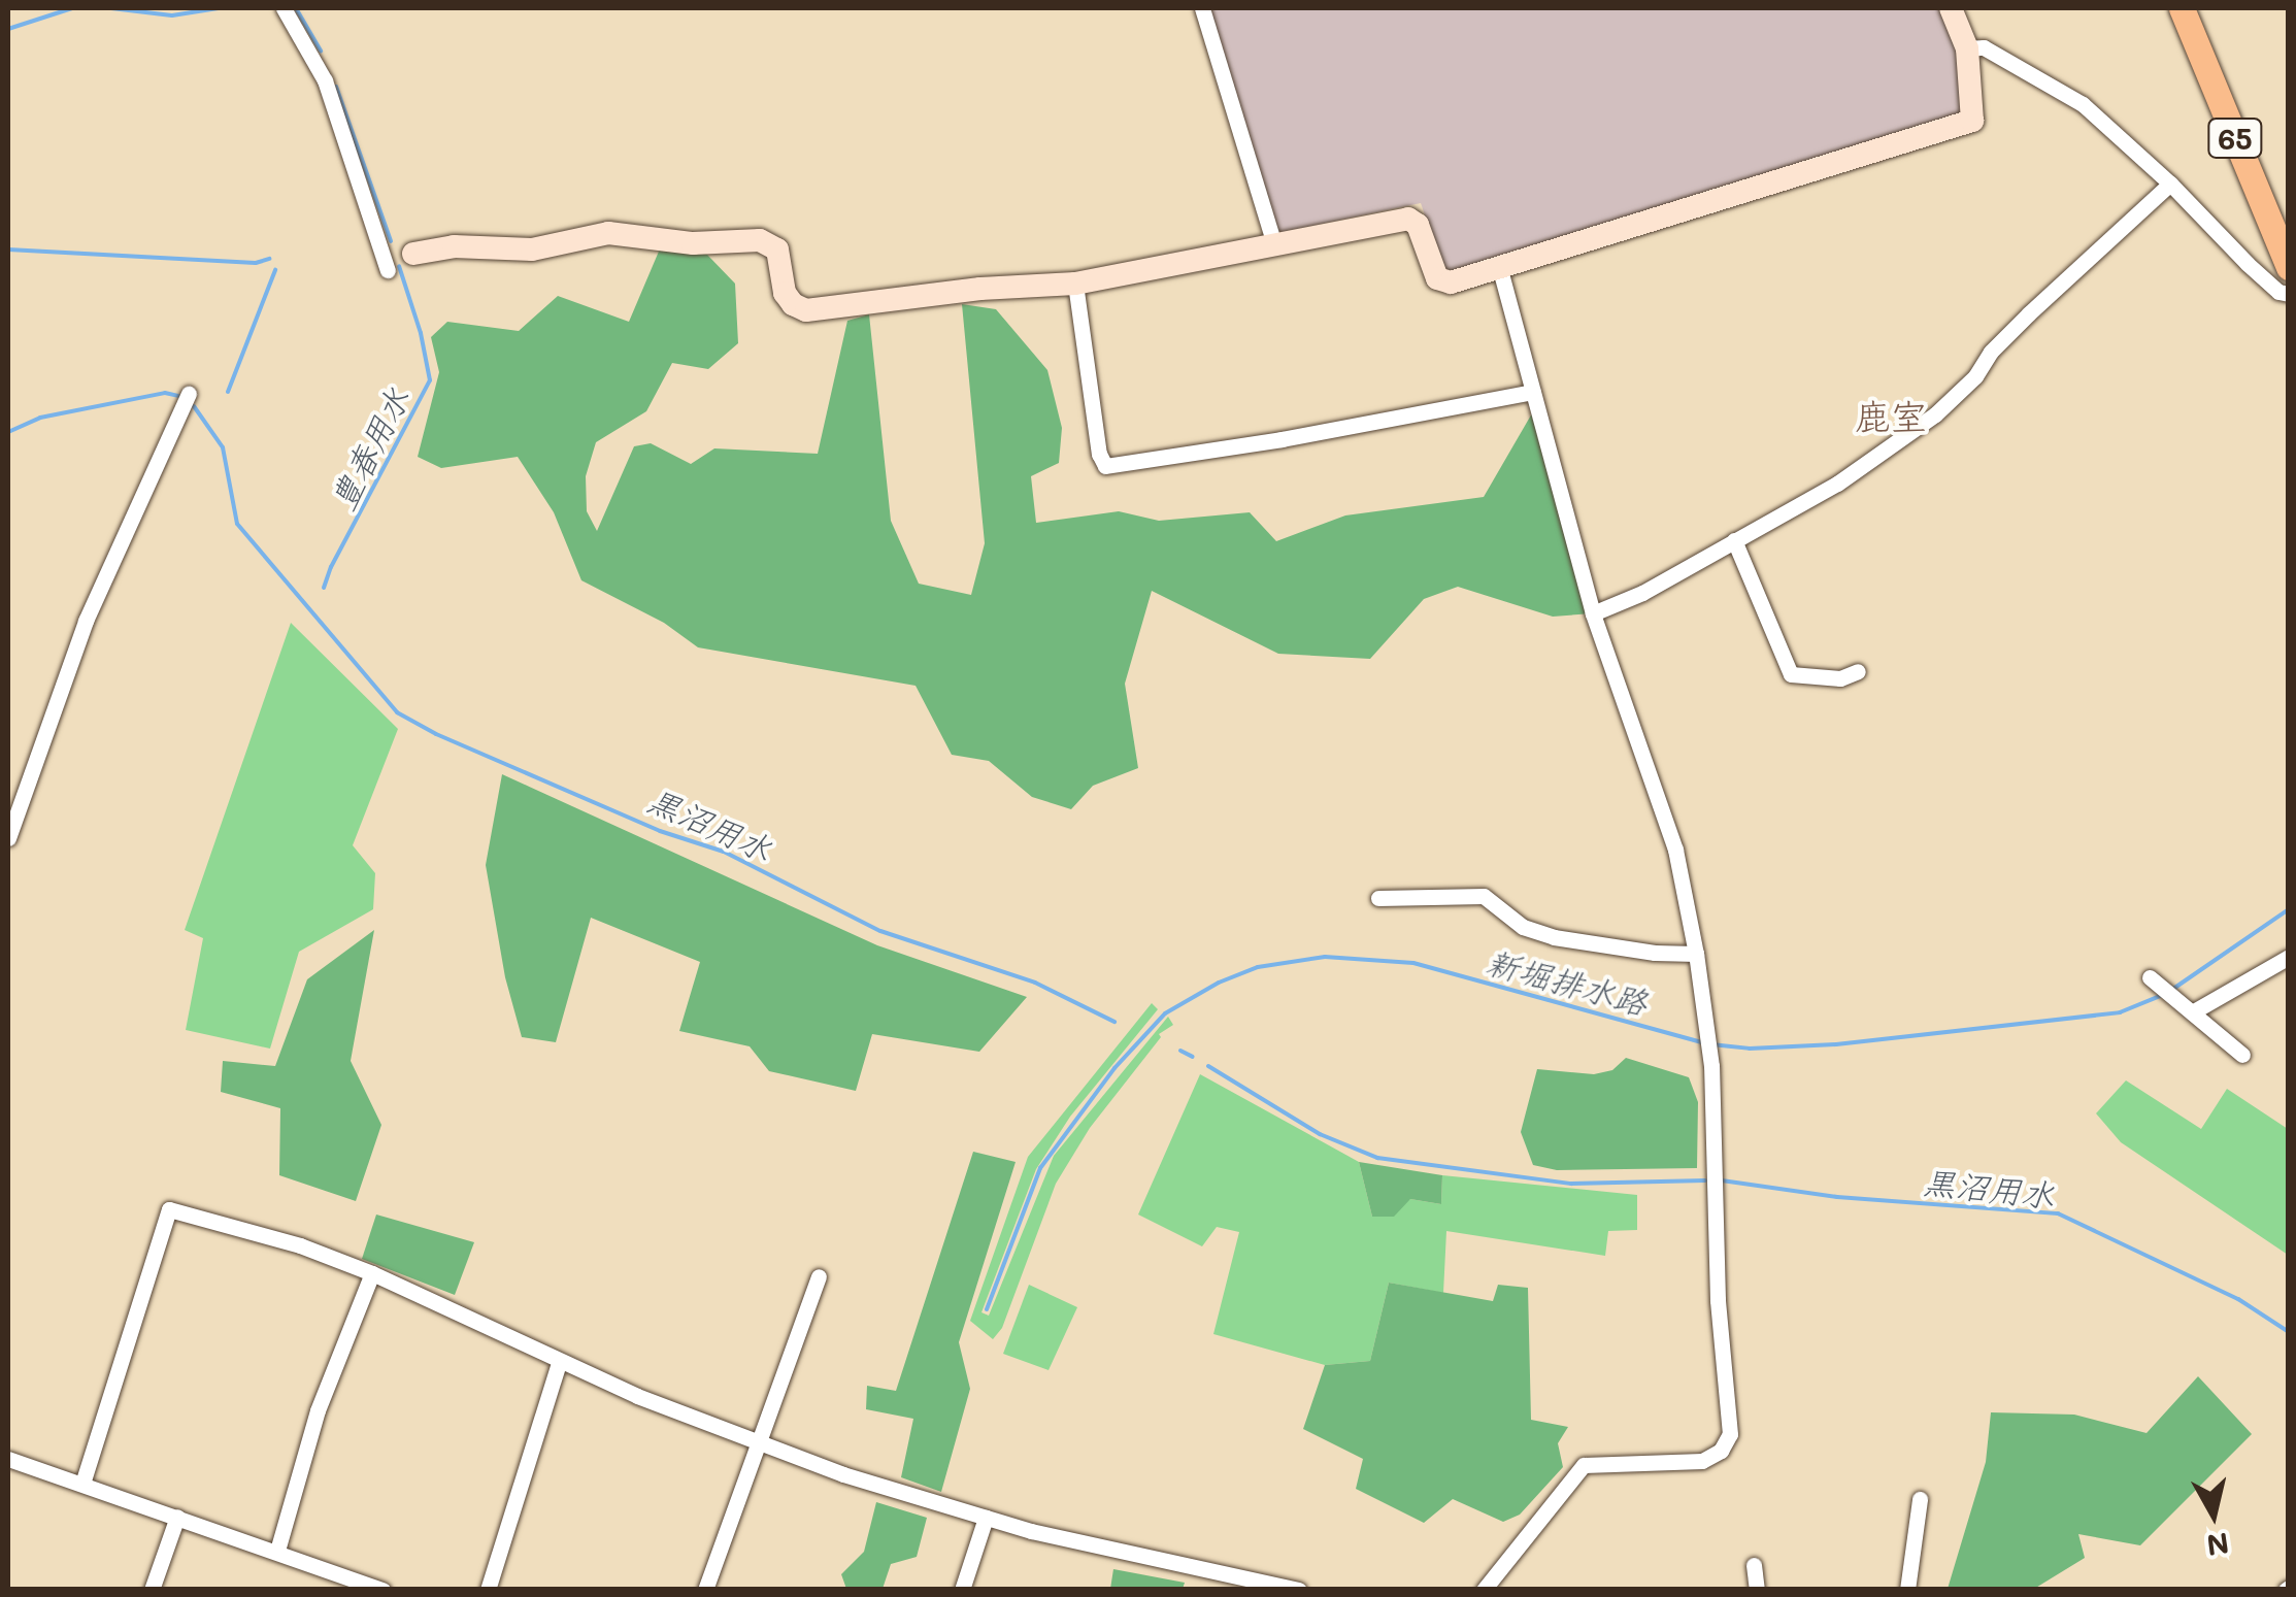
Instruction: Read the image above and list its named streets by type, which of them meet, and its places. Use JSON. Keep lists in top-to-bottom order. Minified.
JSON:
{"streets":{"main road":["65"]},"districts":["鹿室"],"water":["豊春用水","黒沼用水","新堀排水路"],"north":"bottom"}
